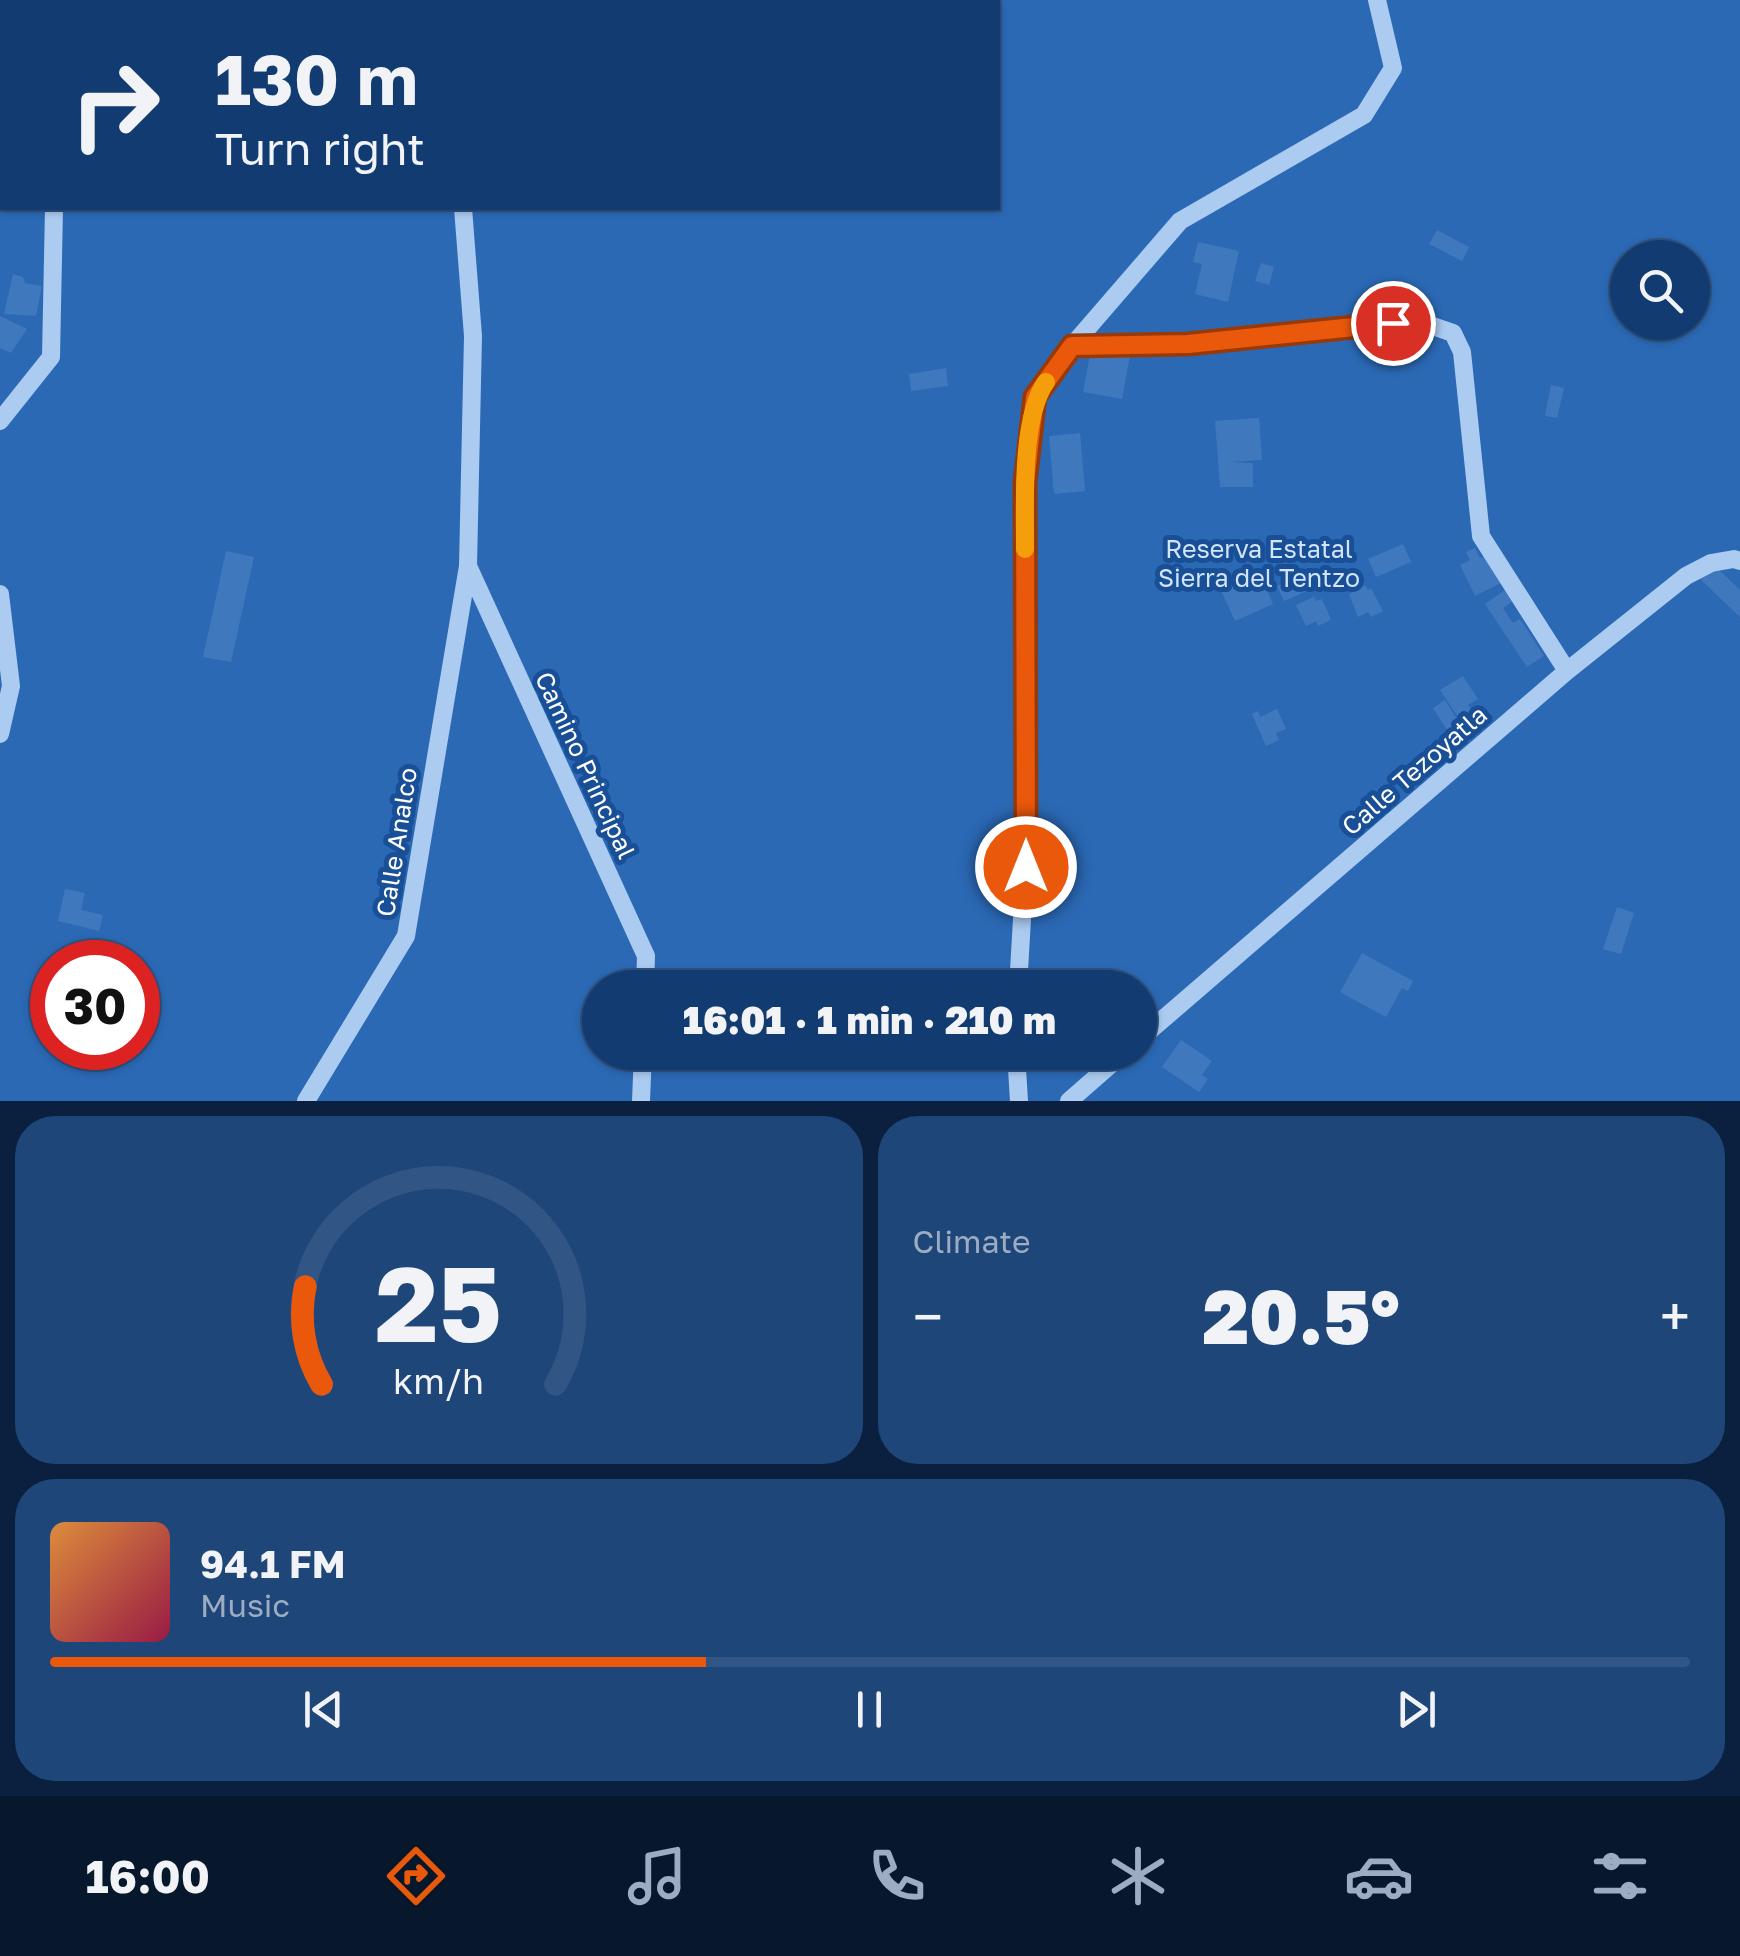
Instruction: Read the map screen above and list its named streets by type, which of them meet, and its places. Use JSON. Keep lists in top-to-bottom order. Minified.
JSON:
{"streets":{"street":["Camino Principal","Calle Tezoyatla","Calle Analco"]},"crossings":[["Camino Principal","Calle Analco"]],"parks":["Reserva Estatal Sierra del Tentzo"],"page":{"turn":["130 m","Turn right"],"limit":"30","trip":"16:01 · 1 min · 210 m","tile":"Climate","heat":["−","20.5°","+"],"song":["94.1 FM","Music"],"tabs":"16:00","gauge":["25","km/h"]}}
